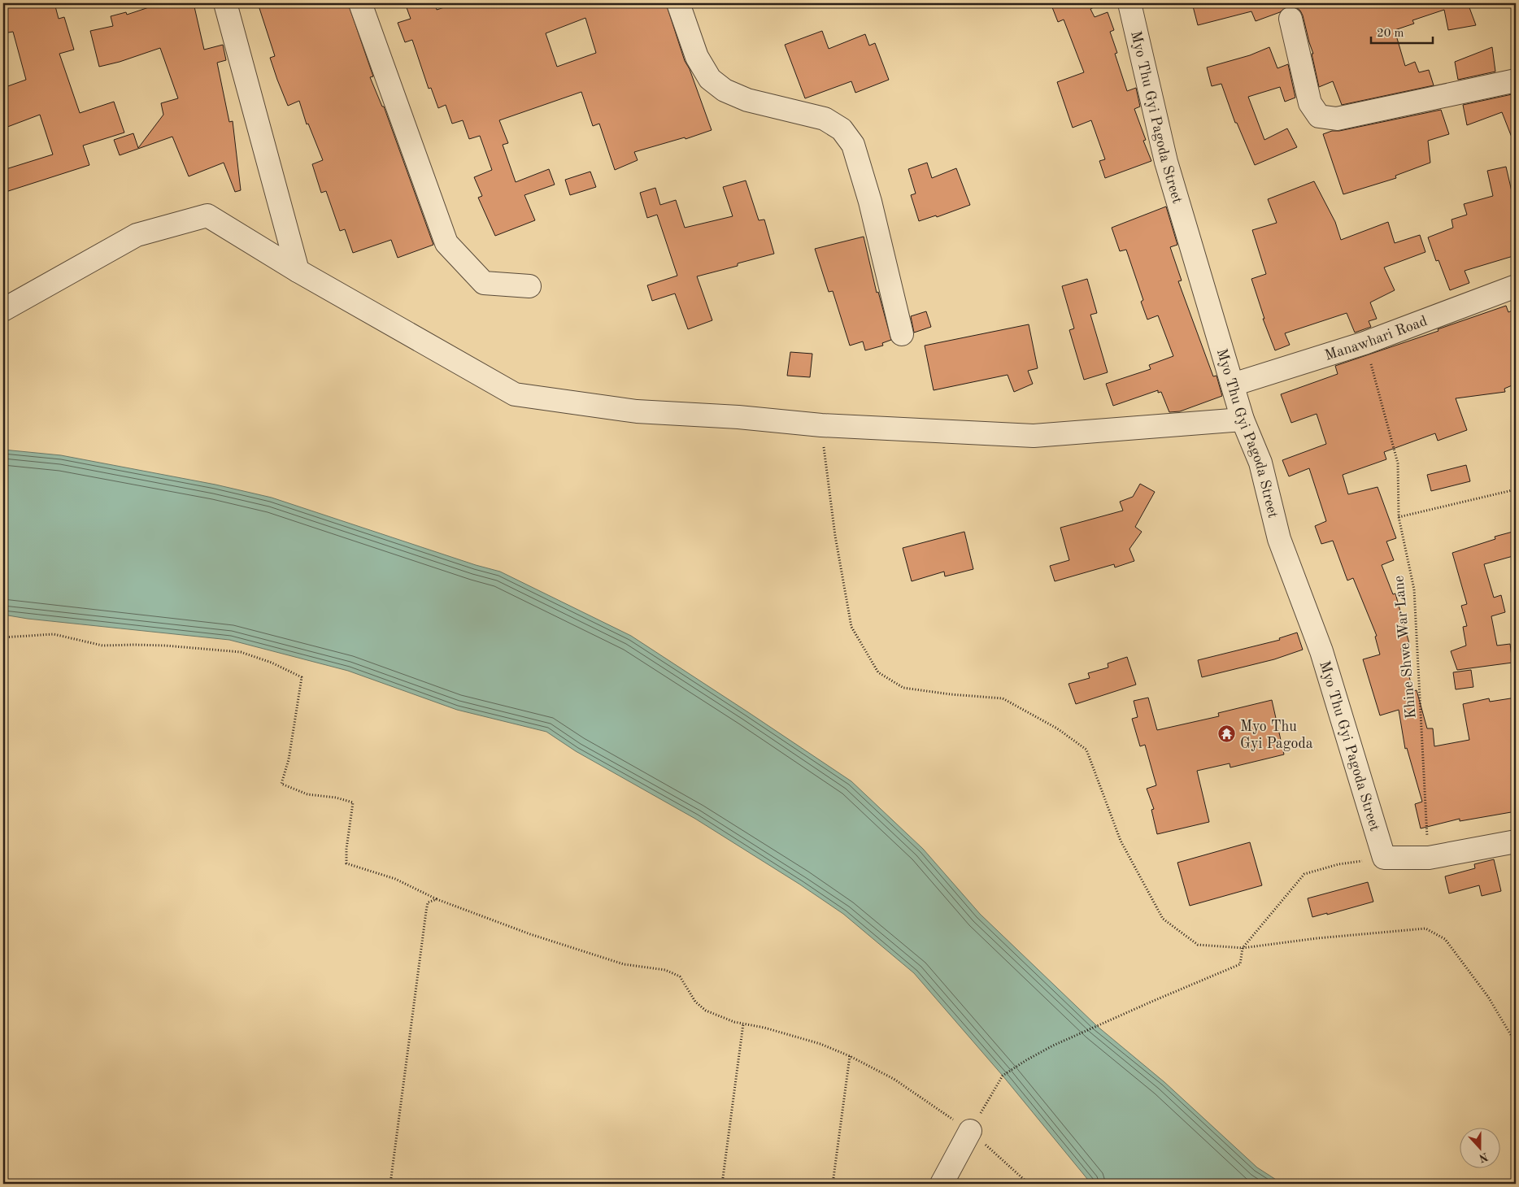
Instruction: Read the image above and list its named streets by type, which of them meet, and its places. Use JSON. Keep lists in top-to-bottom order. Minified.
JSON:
{"streets":{"street":["Myo Thu Gyi Pagoda Street","Manawhari Road"],"path":["Khine Shwe War Lane"]},"crossings":[["Myo Thu Gyi Pagoda Street","Manawhari Road"],["Manawhari Road","Khine Shwe War Lane"]],"places":{"temple":["Myo Thu Gyi Pagoda"]},"scale_bar":"20 m","north":"bottom"}
